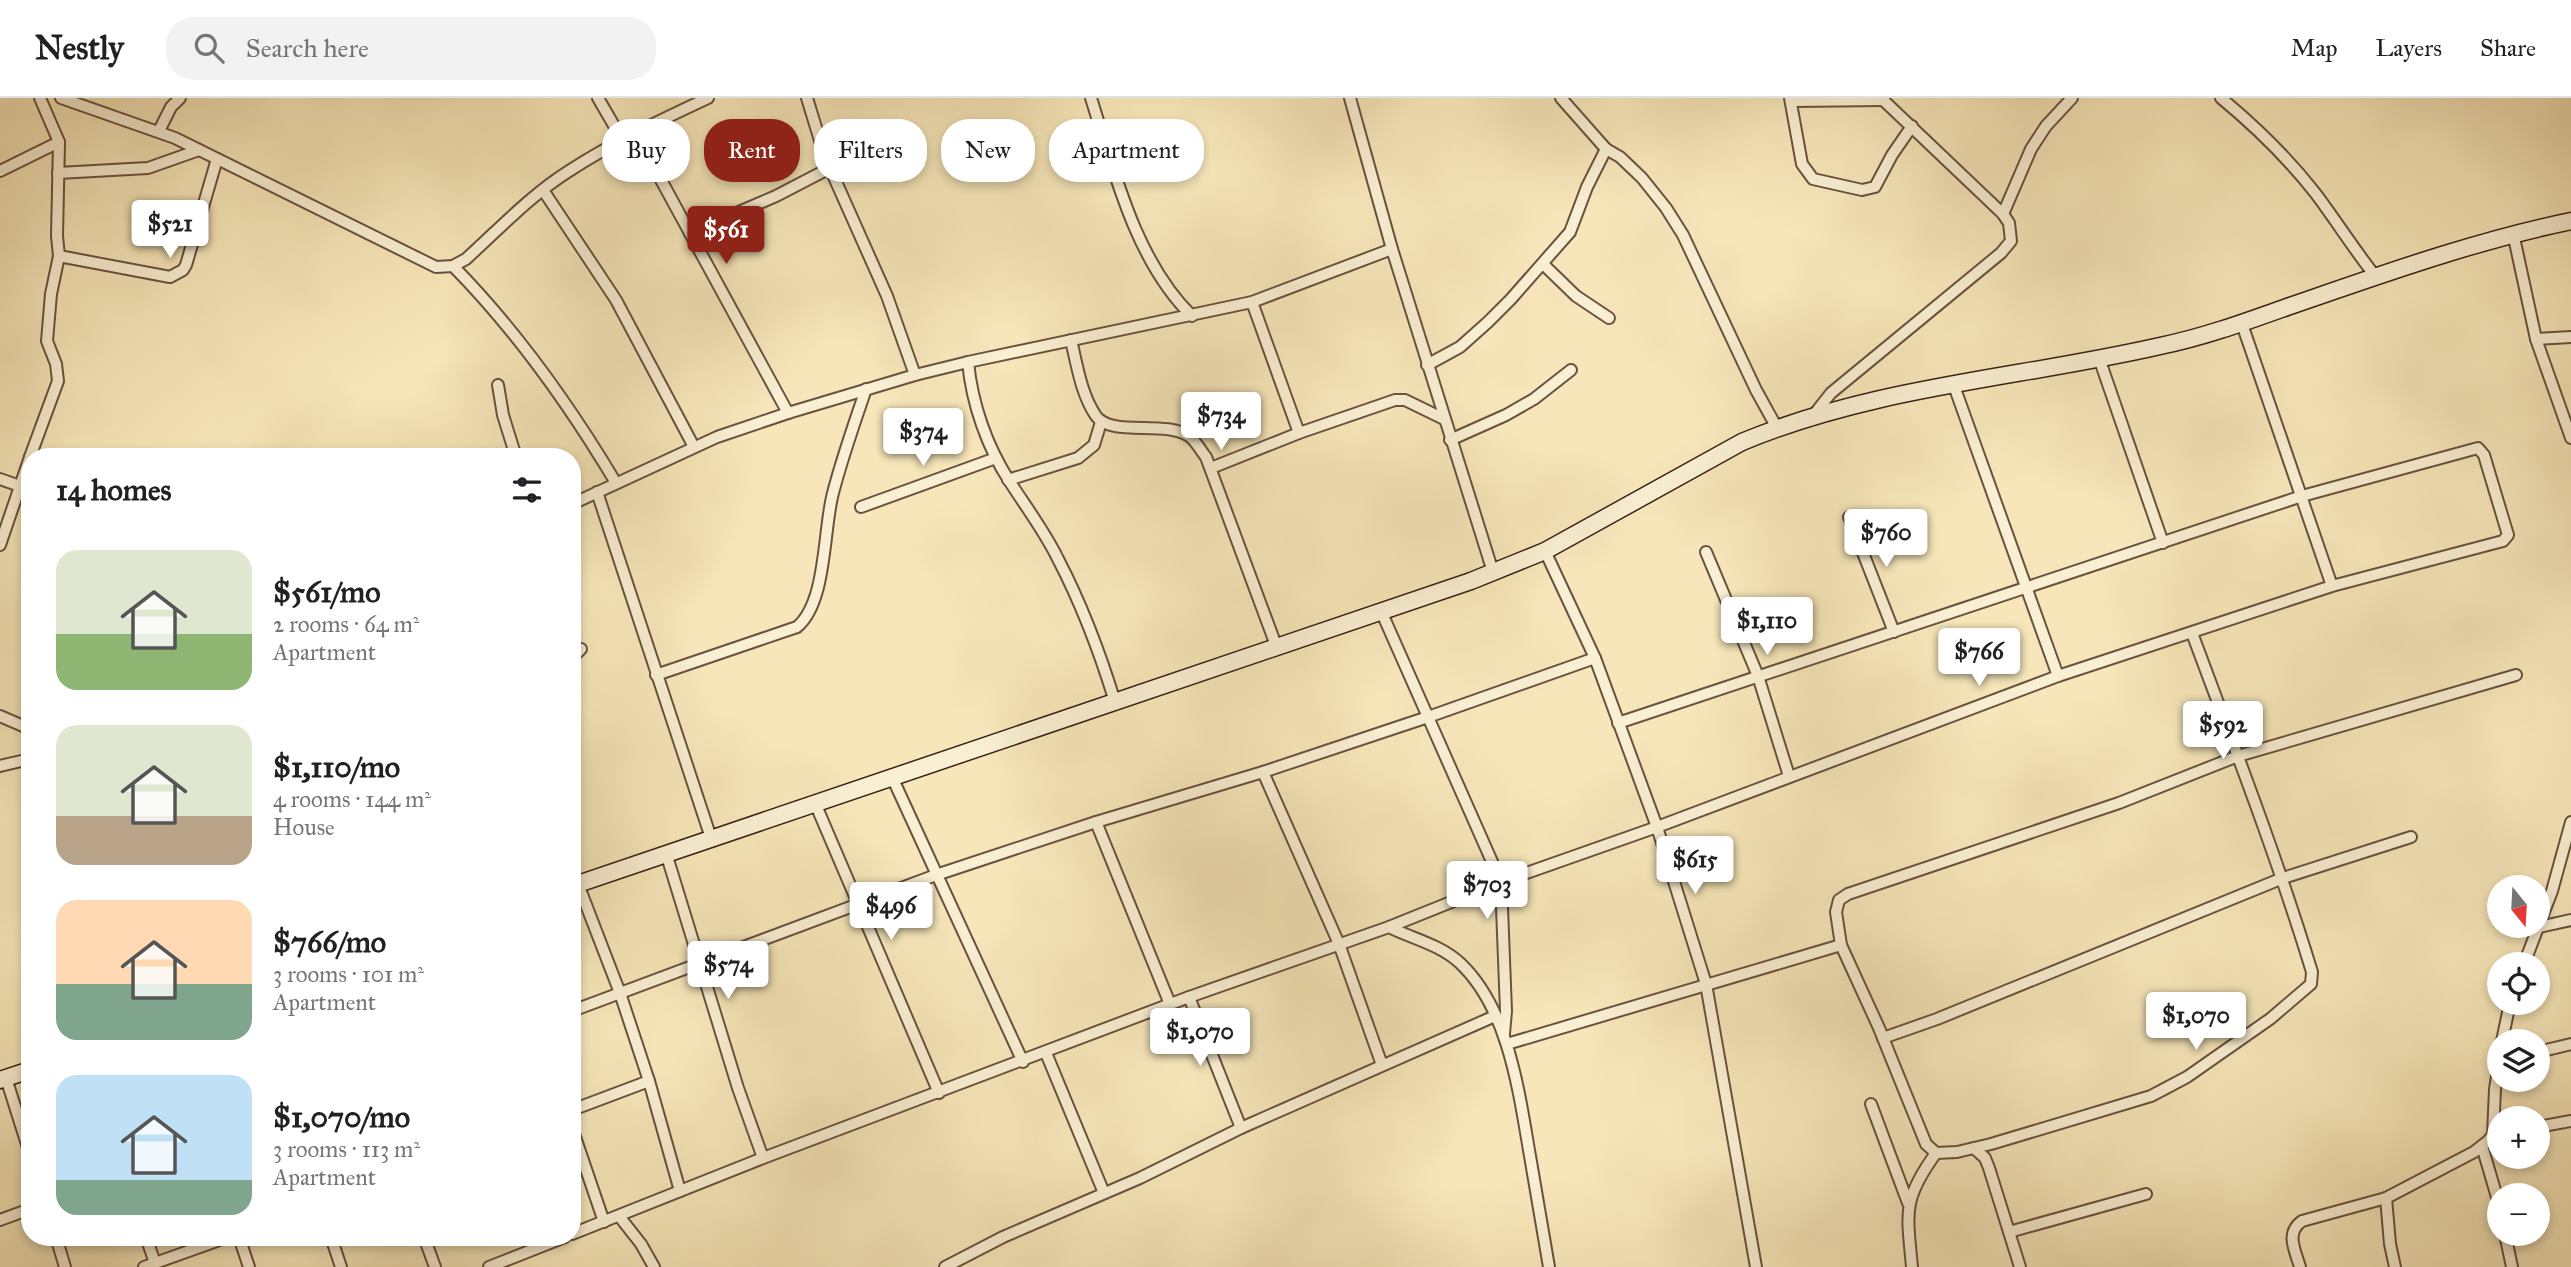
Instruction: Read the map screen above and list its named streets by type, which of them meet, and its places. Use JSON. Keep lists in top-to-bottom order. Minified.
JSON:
{"north":"bottom","page":{"header":"Nestly","search":"Search here","nav":["Map","Layers","Share"],"chip":["Buy","Rent","Filters","New","Apartment"],"price":["$521","$561","$734","$374","$760","$1,110","$766","$592","$615","$703","$496","$574","$1,070","$1,070"],"heading":"14 homes","list":[{"name":"$561/mo","note":"2 rooms · 64 m² · Apartment"},{"name":"$1,110/mo","note":"4 rooms · 144 m² · House"},{"name":"$766/mo","note":"3 rooms · 101 m² · Apartment"},{"name":"$1,070/mo","note":"3 rooms · 113 m² · Apartment"}],"map_buttons":["+","−"]}}
